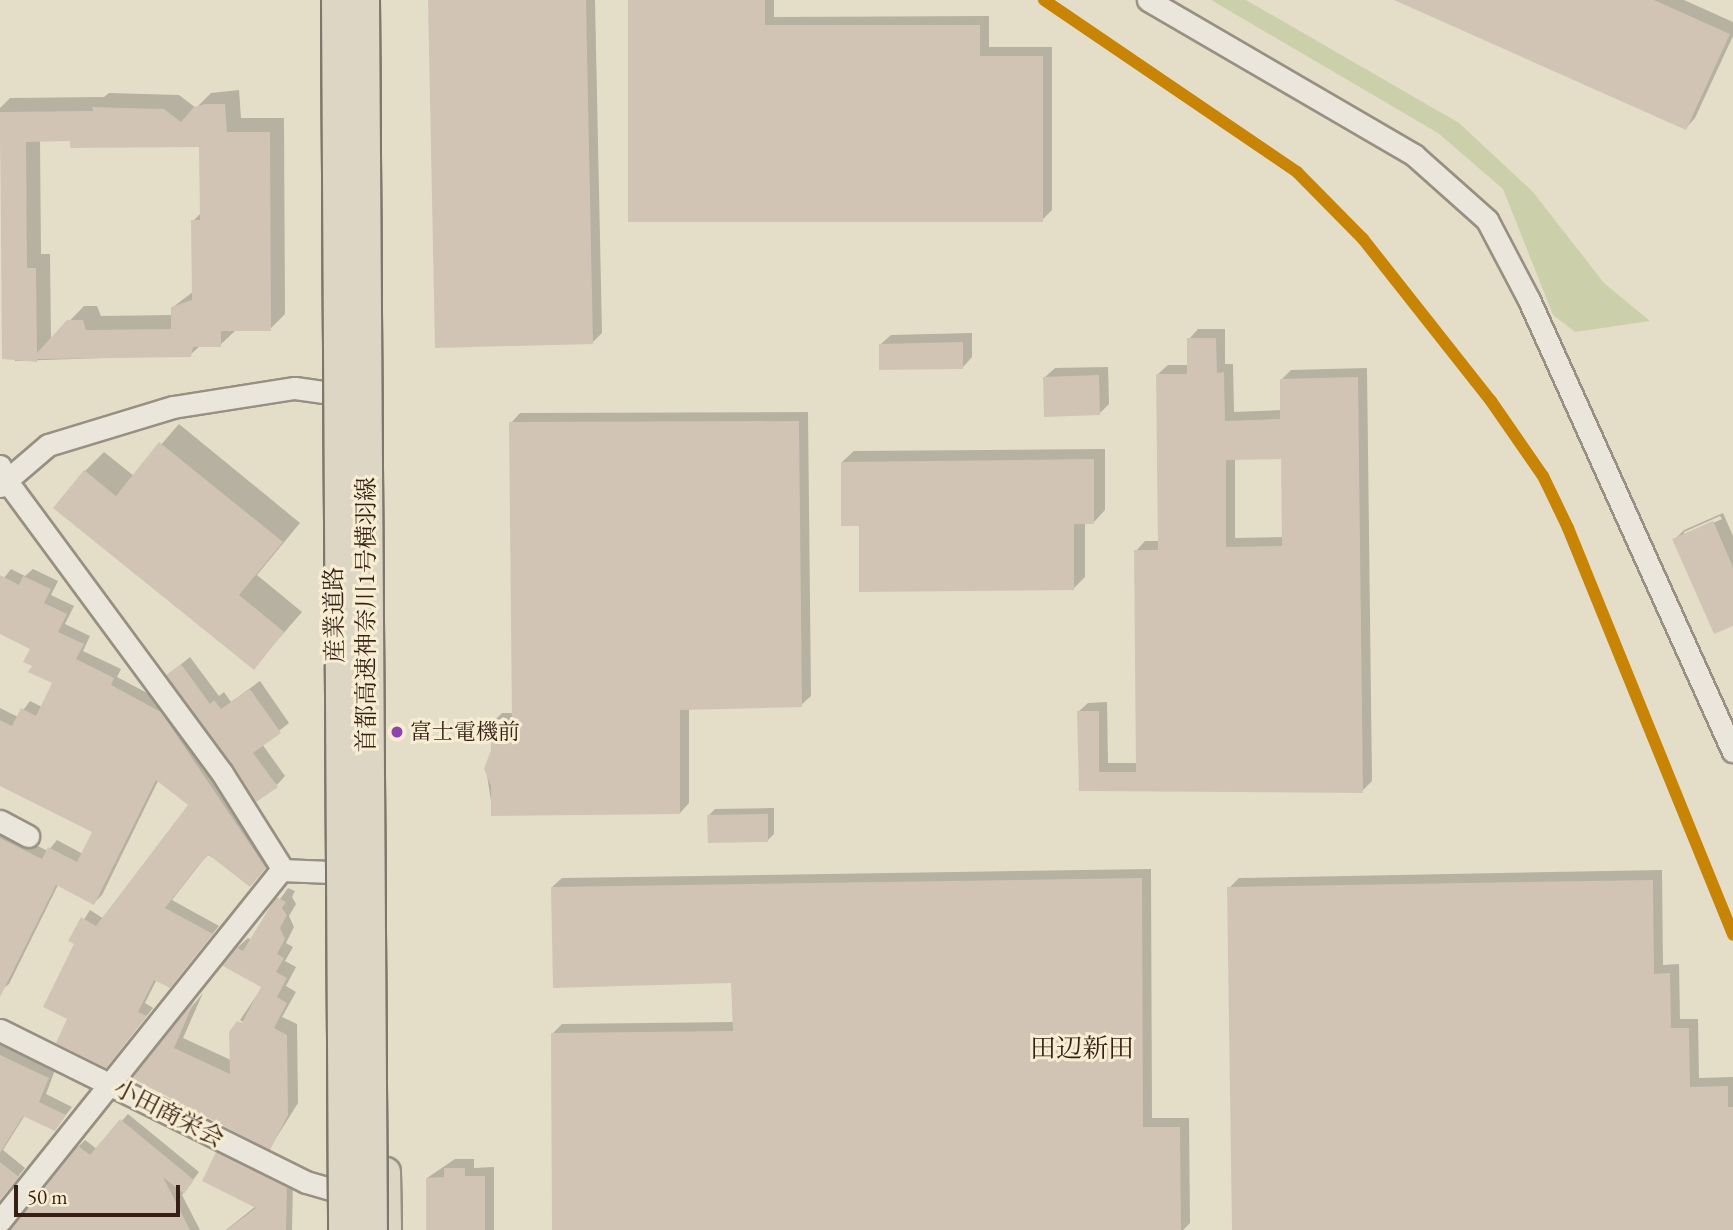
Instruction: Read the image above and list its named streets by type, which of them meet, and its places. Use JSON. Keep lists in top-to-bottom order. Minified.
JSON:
{"streets":{"highway":["首都高速神奈川1号横羽線"],"main road":["産業道路"],"street":["小田商栄会"]},"crossings":[["産業道路","首都高速神奈川1号横羽線"],["産業道路","小田商栄会"]],"districts":["田辺新田"],"places":["富士電機前"],"scale_bar":"50 m"}
